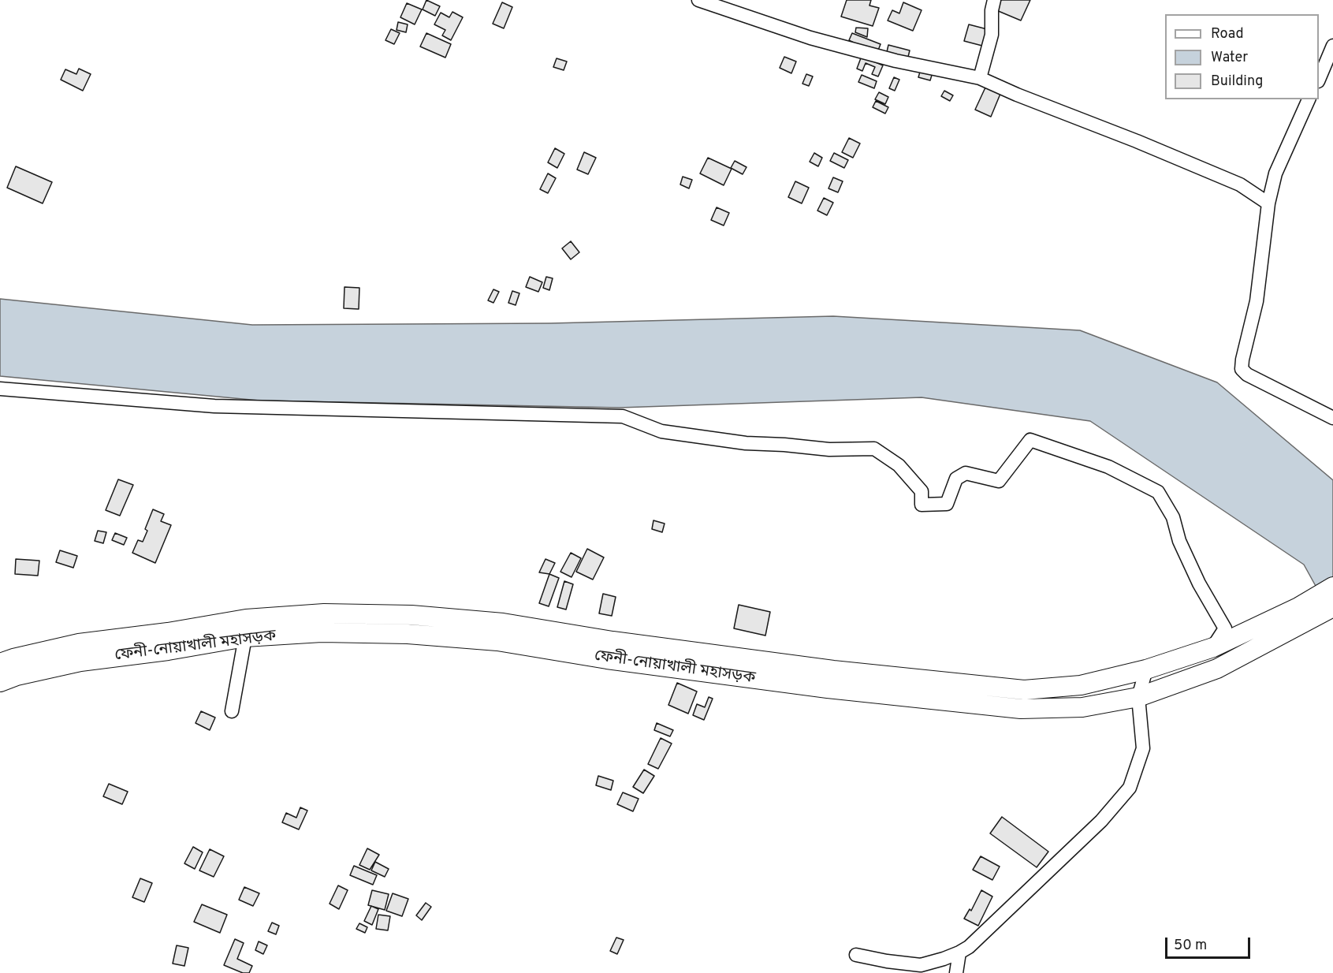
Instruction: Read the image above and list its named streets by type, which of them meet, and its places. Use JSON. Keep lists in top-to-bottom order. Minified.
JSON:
{"streets":{"highway":["ফেনী-নোয়াখালী মহাসড়ক"]},"legend":["Road","Water","Building"],"scale_bar":"50 m"}
